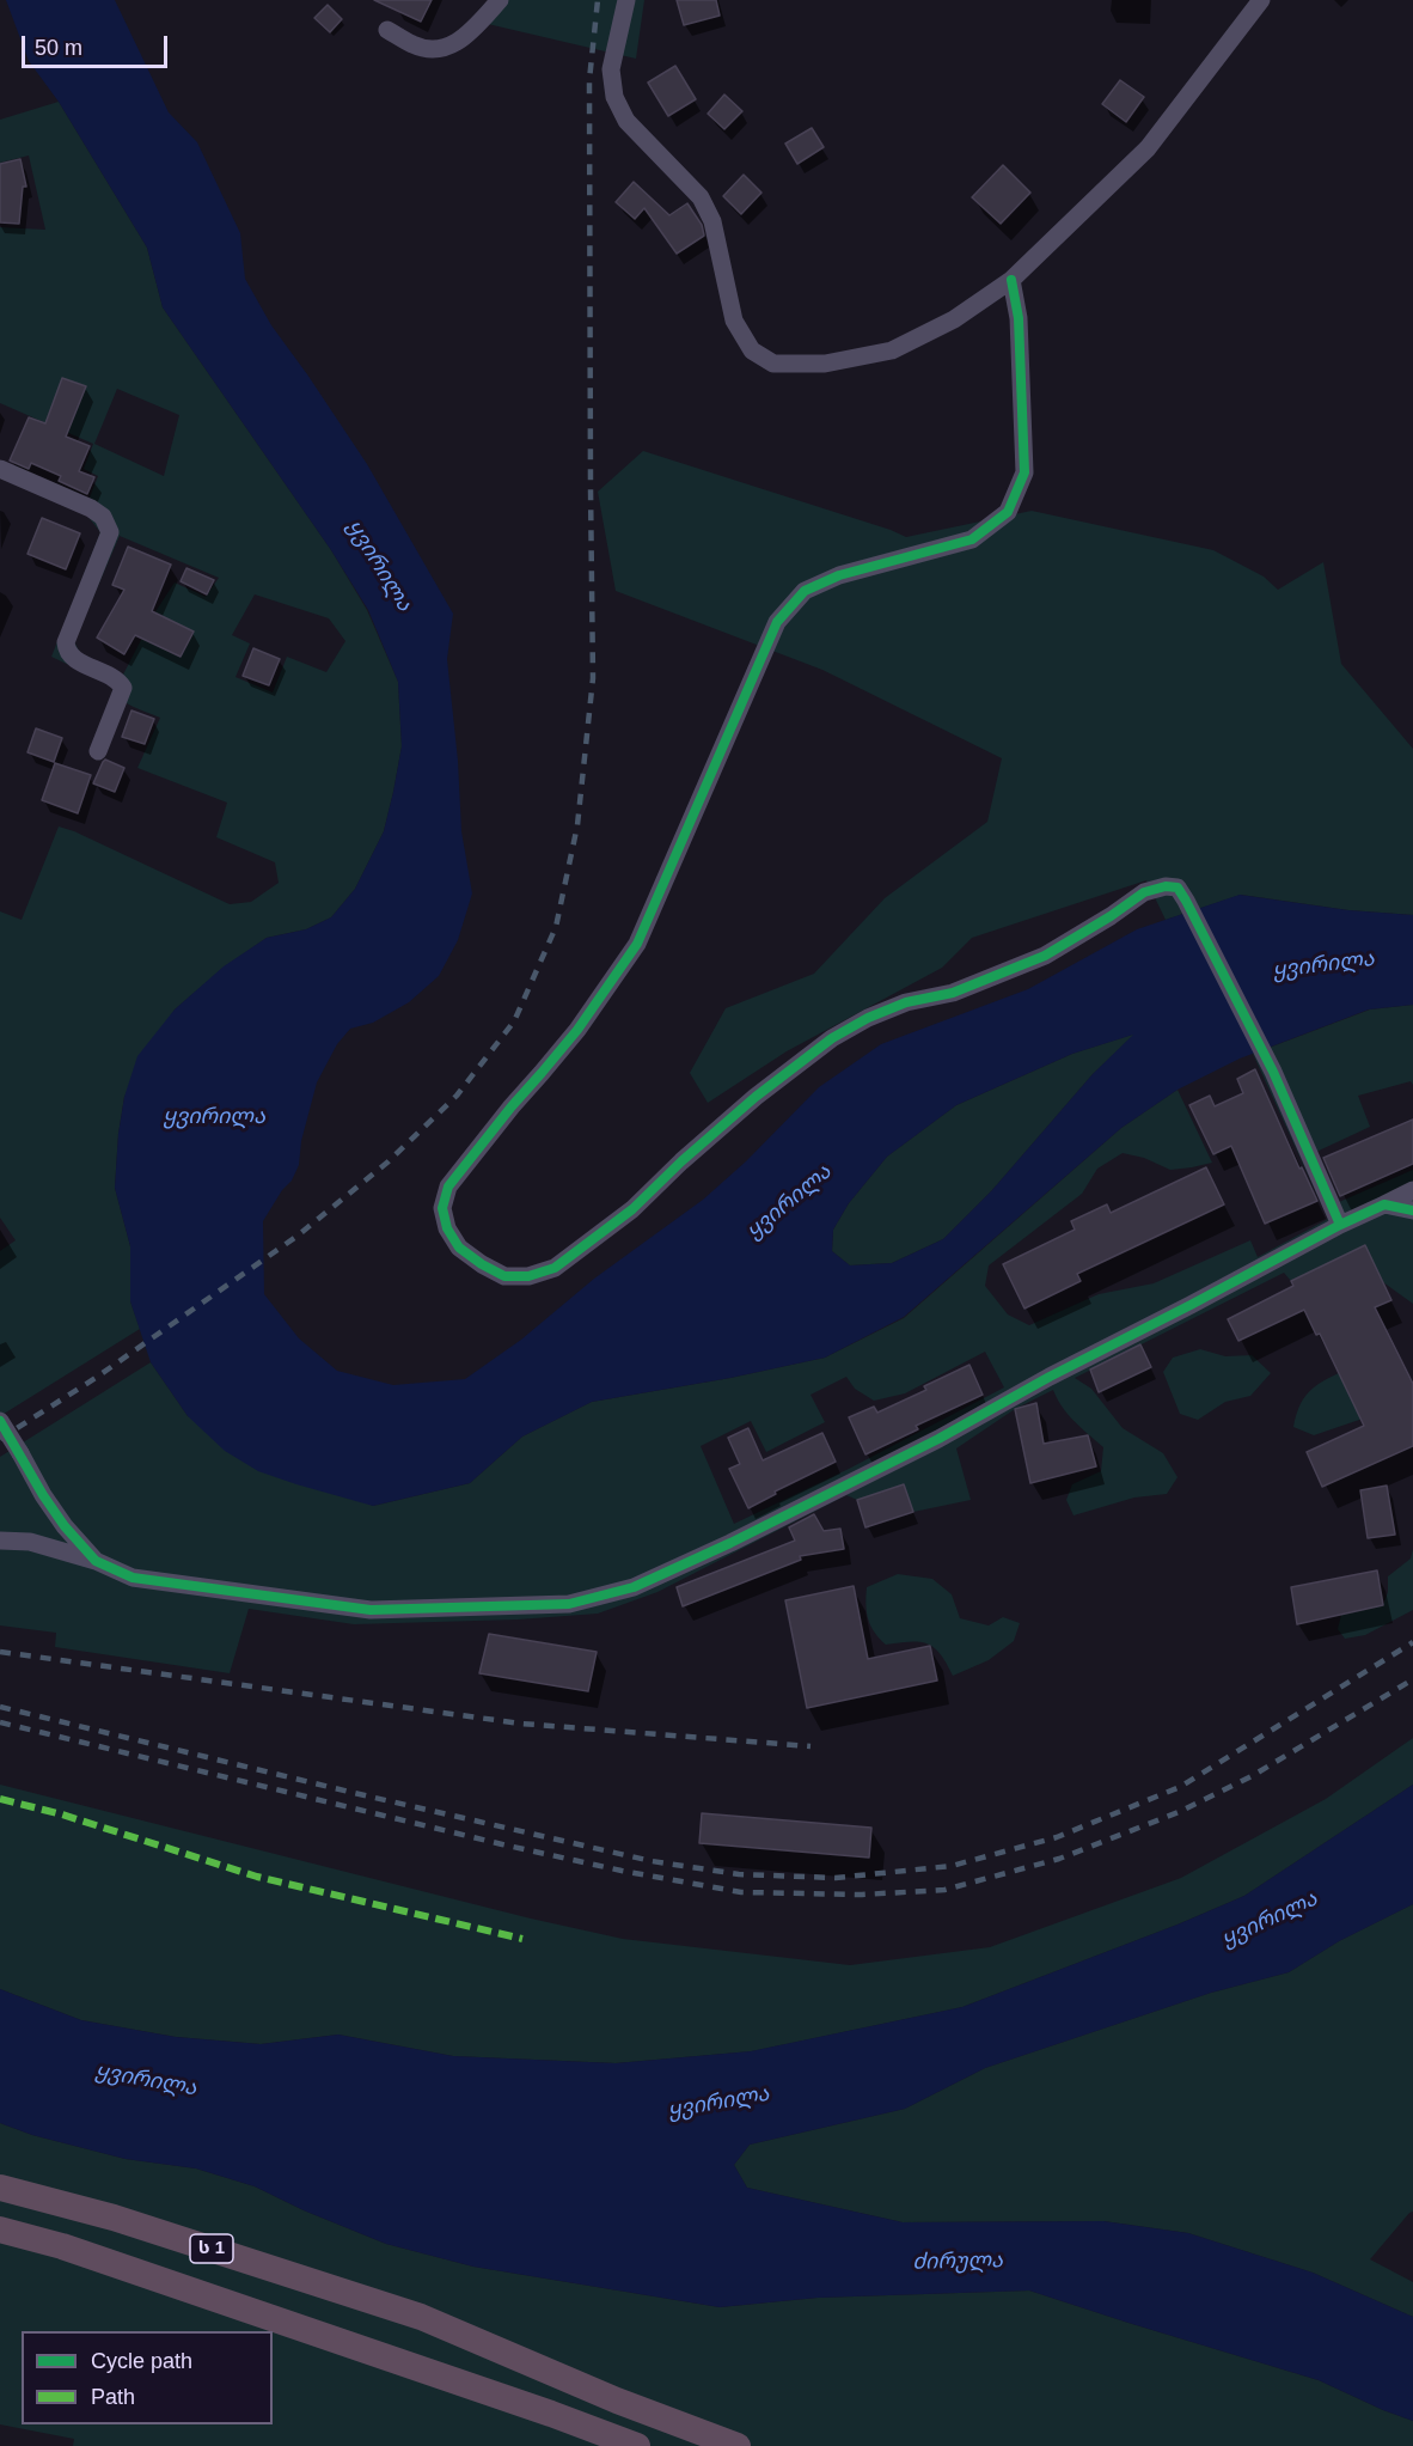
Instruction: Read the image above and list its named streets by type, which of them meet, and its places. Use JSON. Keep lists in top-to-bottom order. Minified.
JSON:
{"streets":{"highway":["ს 1"]},"water":["ყვირილა","ძირულა"],"legend":["Cycle path","Path"],"scale_bar":"50 m"}
